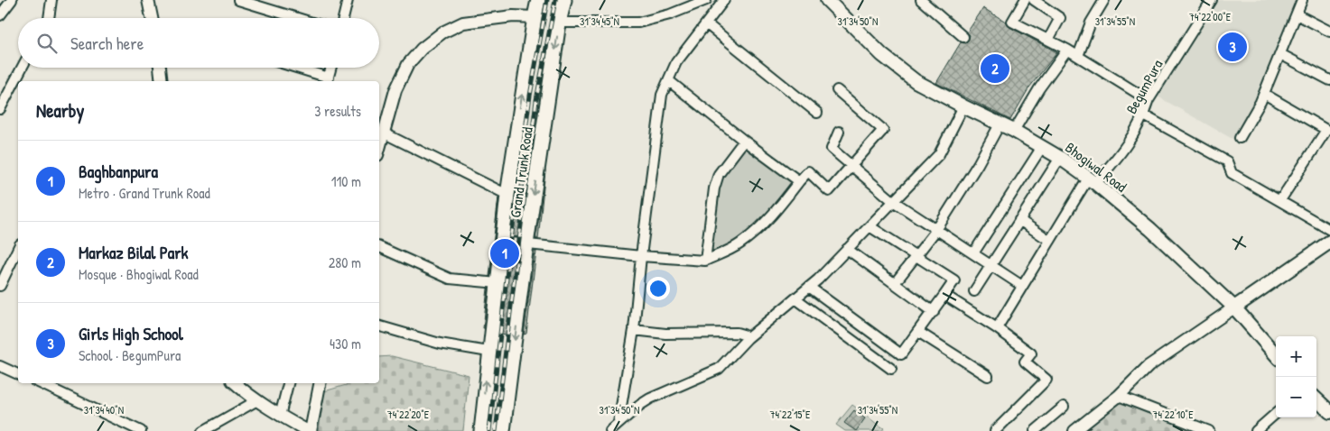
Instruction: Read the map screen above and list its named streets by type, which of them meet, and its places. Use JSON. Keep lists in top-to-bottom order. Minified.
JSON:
{"streets":{"main road":["Bhogiwal Road","Grand Trunk Road"],"street":["BegumPura"]},"crossings":[["BegumPura","Bhogiwal Road"]],"page":{"search":"Search here","pins":["3","2","1"],"heading":["Nearby","3 results"],"list":[{"mark":"1","name":"Baghbanpura","note":"Metro · Grand Trunk Road","value":"110 m"},{"mark":"2","name":"Markaz Bilal Park","note":"Mosque · Bhogiwal Road","value":"280 m"},{"mark":"3","name":"Girls High School","note":"School · BegumPura","value":"430 m"}],"map_buttons":["+","−"]},"coordinates":["74°22'00\"E","31°34'45\"N","31°34'50\"N","31°34'55\"N","31°34'40\"N","74°22'20\"E","74°22'15\"E","74°22'10\"E"]}
